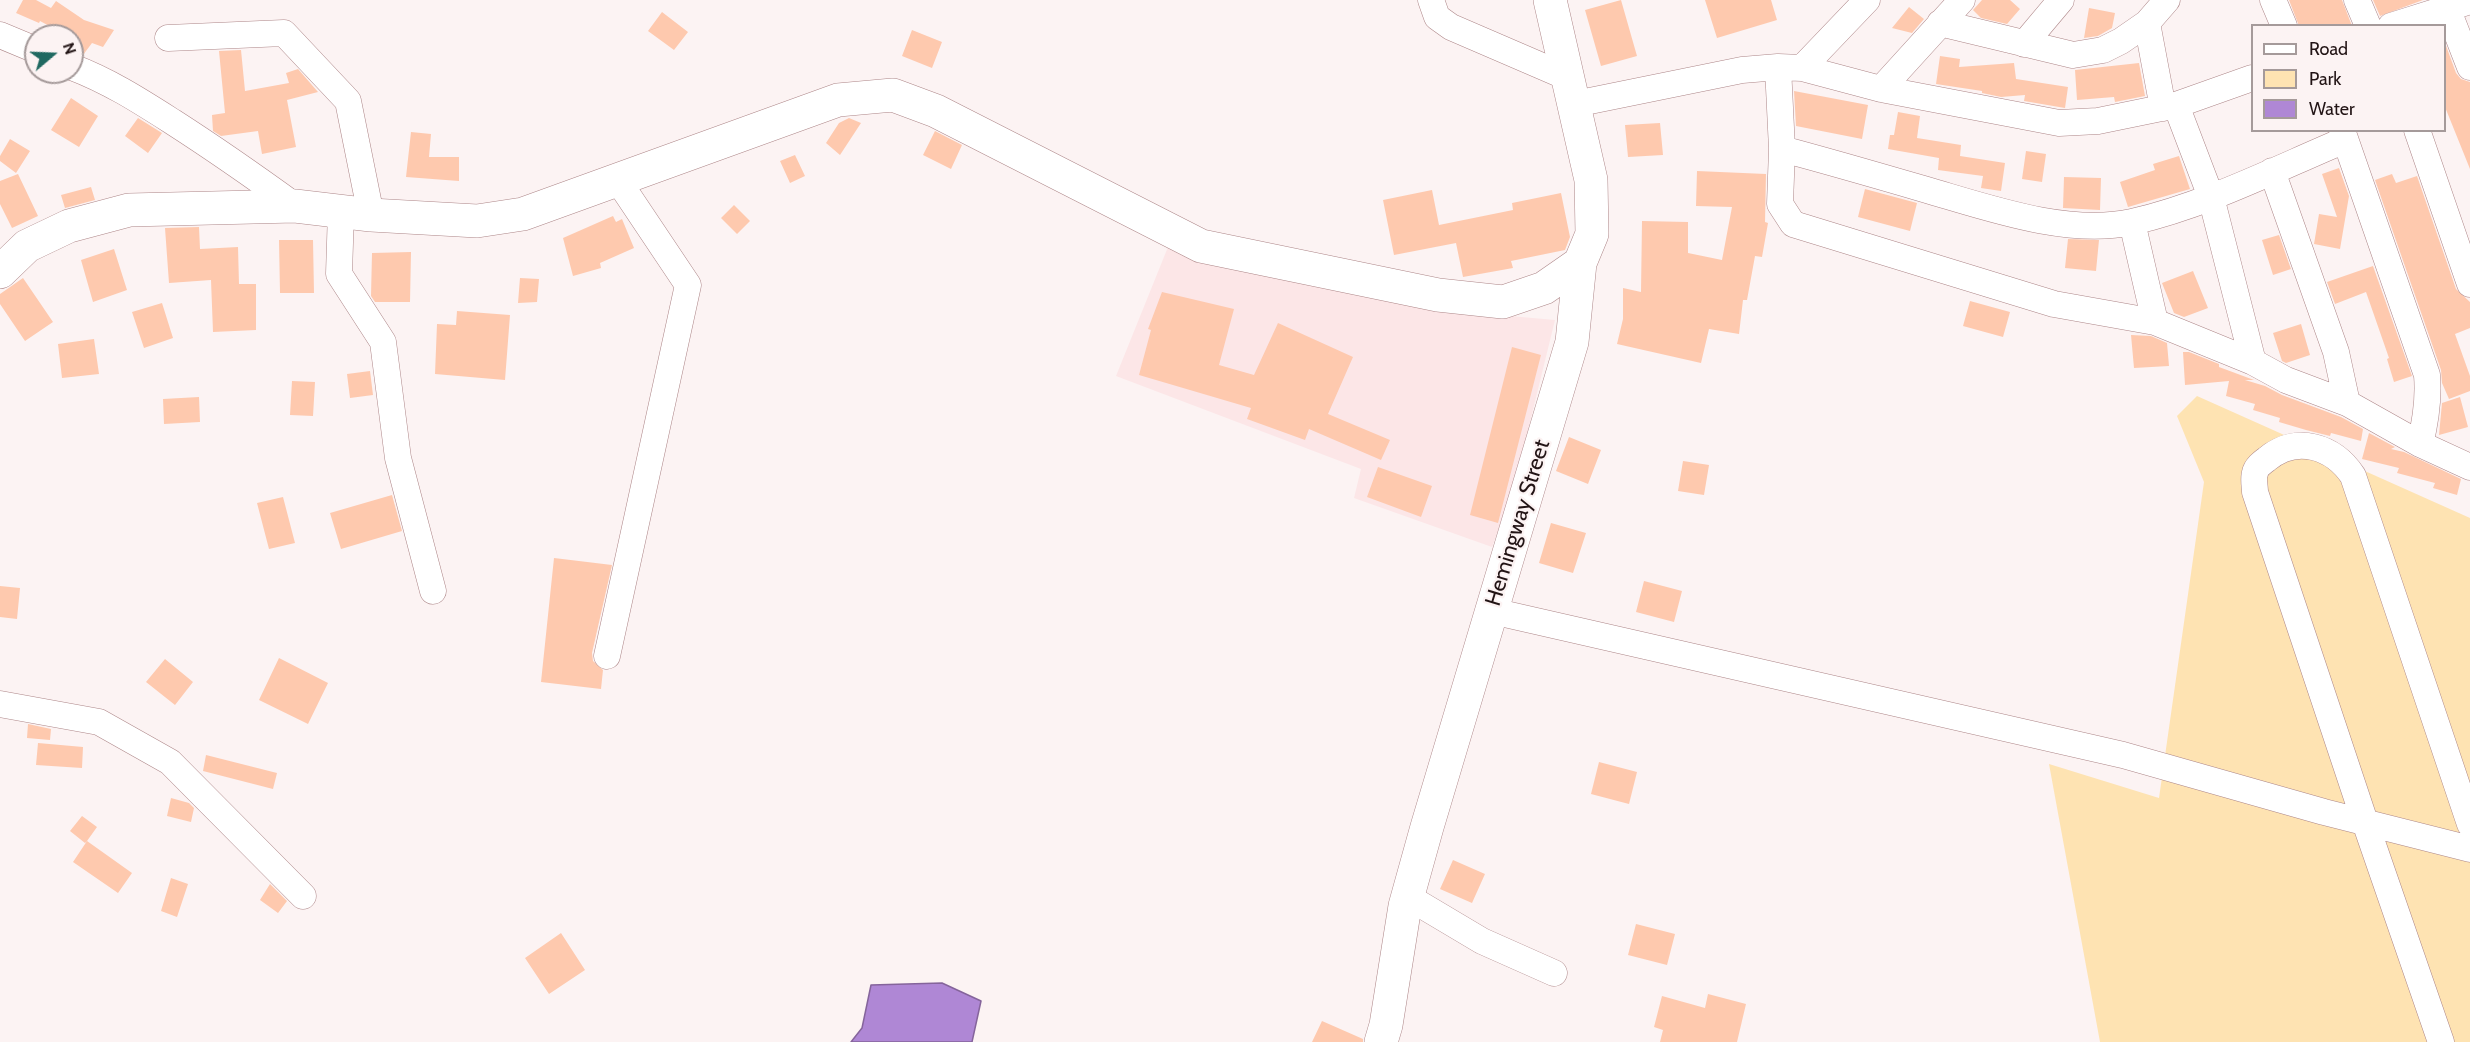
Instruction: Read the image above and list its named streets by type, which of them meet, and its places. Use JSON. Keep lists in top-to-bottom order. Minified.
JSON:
{"streets":{"main road":["Hemingway Street"]},"legend":["Road","Park","Water"],"north":"right"}
